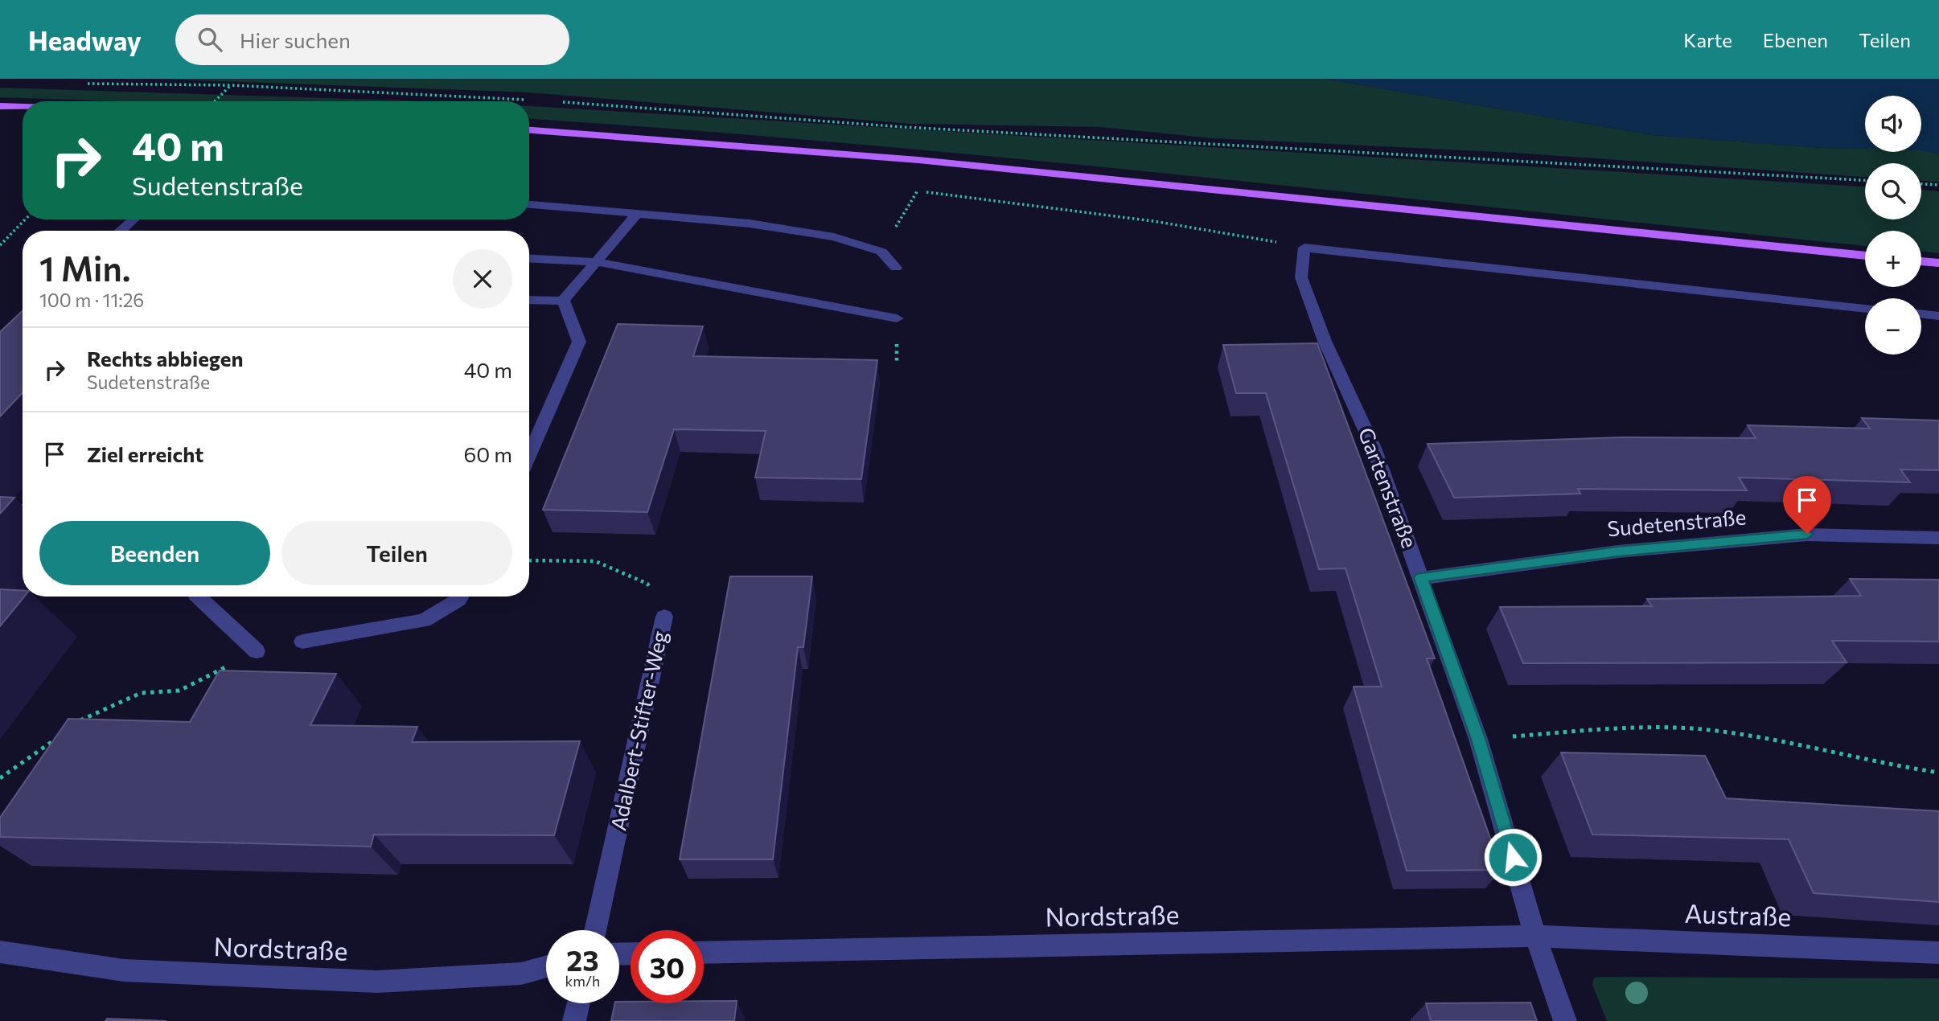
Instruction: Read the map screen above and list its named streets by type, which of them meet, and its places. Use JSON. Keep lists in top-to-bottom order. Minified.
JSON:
{"streets":{"street":["Gartenstraße","Sudetenstraße","Adalbert-Stifter-Weg","Austraße","Nordstraße"]},"crossings":[["Gartenstraße","Sudetenstraße"],["Gartenstraße","Austraße"],["Gartenstraße","Nordstraße"],["Austraße","Nordstraße"]],"page":{"header":"Headway","search":"Hier suchen","nav":["Karte","Ebenen","Teilen"],"map_buttons":["+","−"],"turn":["40 m","Sudetenstraße"],"heading":["1 Min.","100 m · 11:26"],"list":[{"name":"Rechts abbiegen","note":"Sudetenstraße","value":"40 m"},{"name":"Ziel erreicht","value":"60 m"}],"buttons":["Beenden","Teilen"],"speed":"23 km/h","limit":"30"}}
